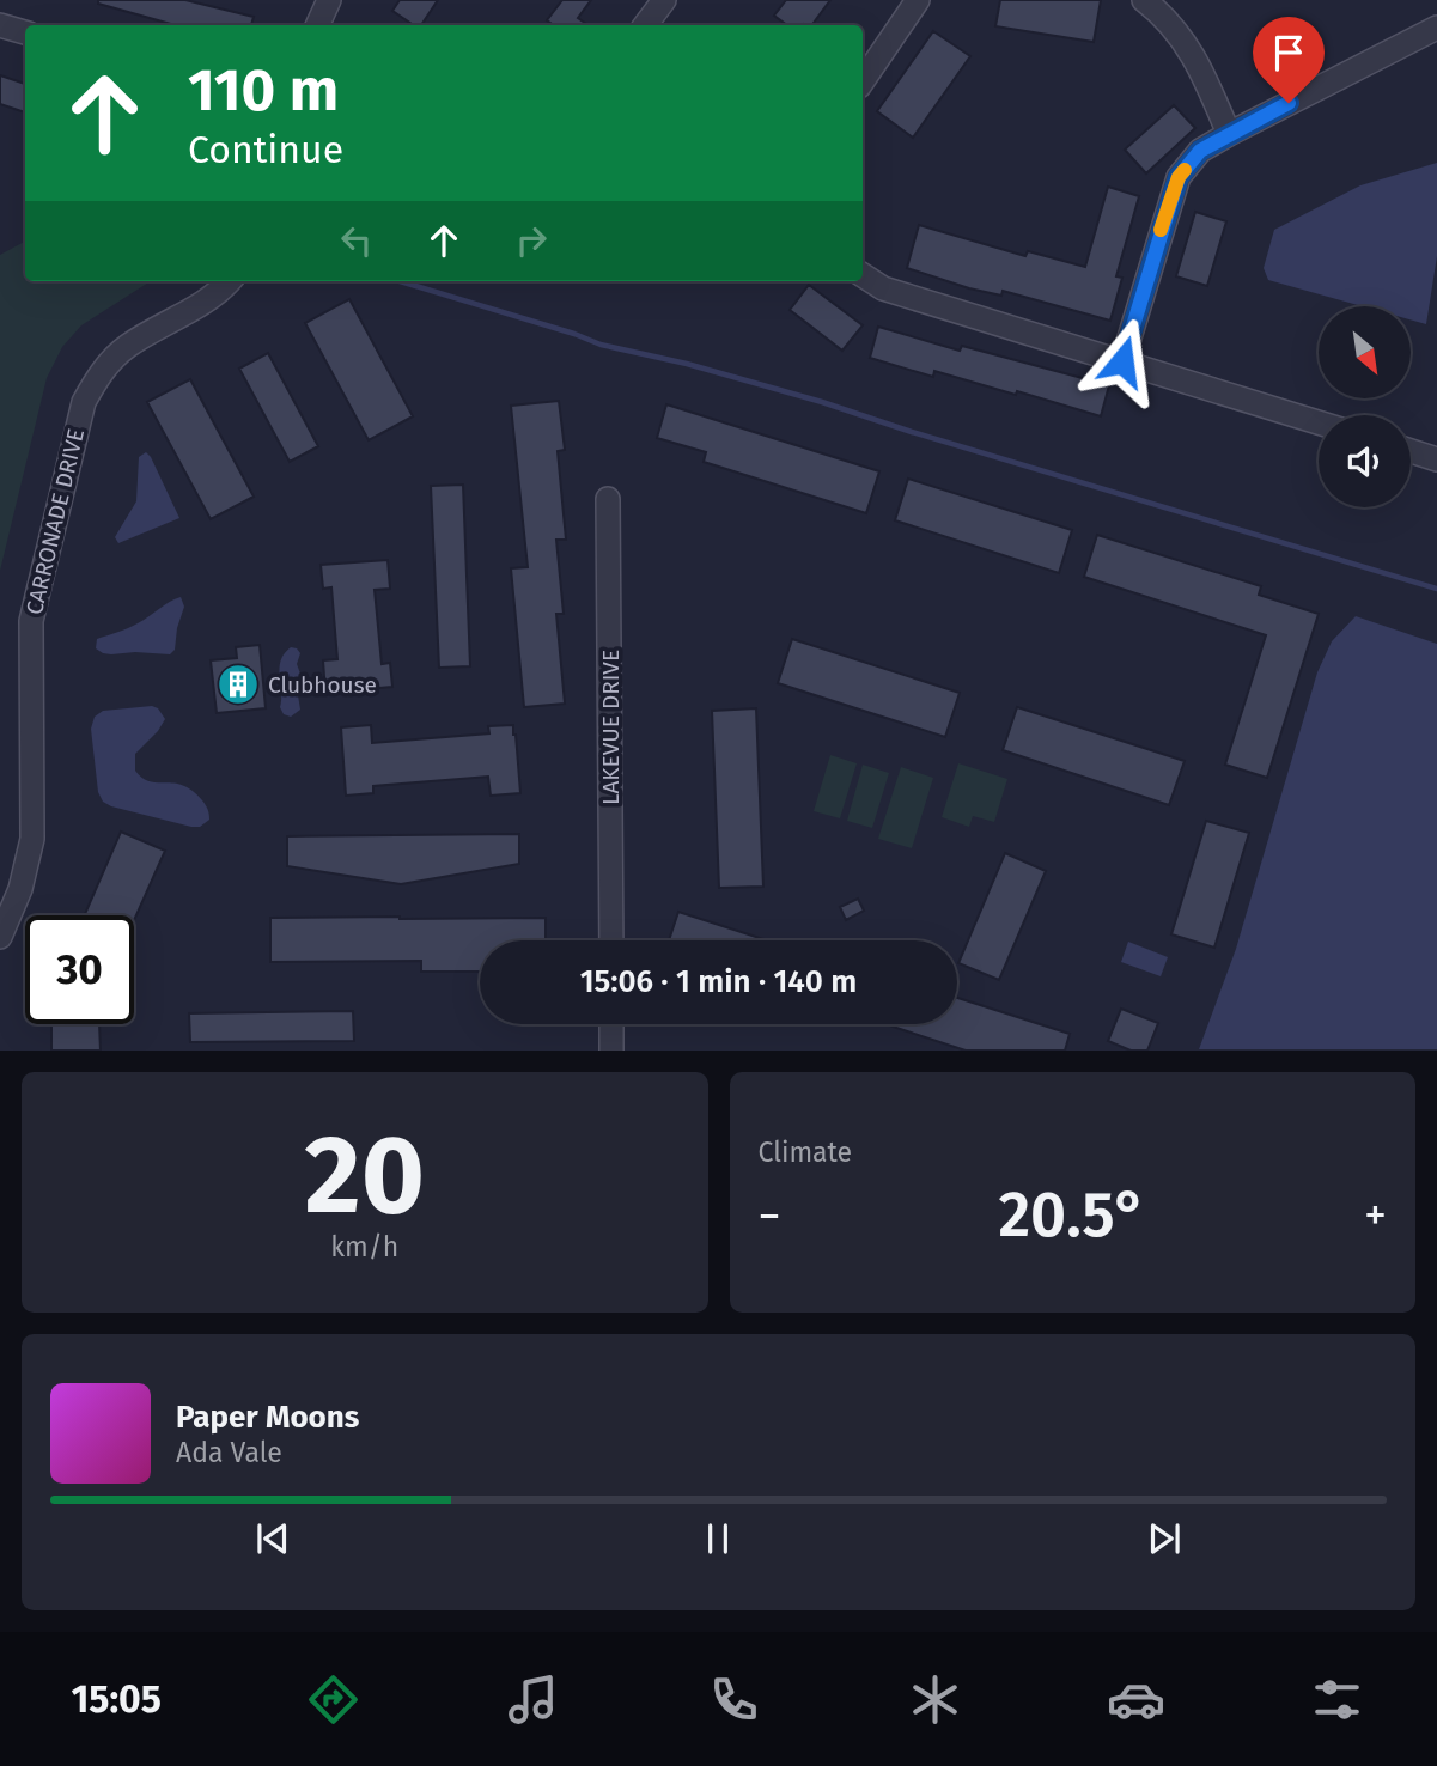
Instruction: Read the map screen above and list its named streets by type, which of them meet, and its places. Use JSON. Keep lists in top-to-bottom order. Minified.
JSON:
{"streets":{"street":["CARRONADE DRIVE","LAKEVUE DRIVE"]},"places":{"building":["Clubhouse"]},"north":"bottom right","page":{"turn":["110 m","Continue"],"limit":"30","trip":"15:06 · 1 min · 140 m","tile":[["20","km/h"],"Climate"],"heat":["−","20.5°","+"],"song":["Paper Moons","Ada Vale"],"tabs":"15:05"}}
